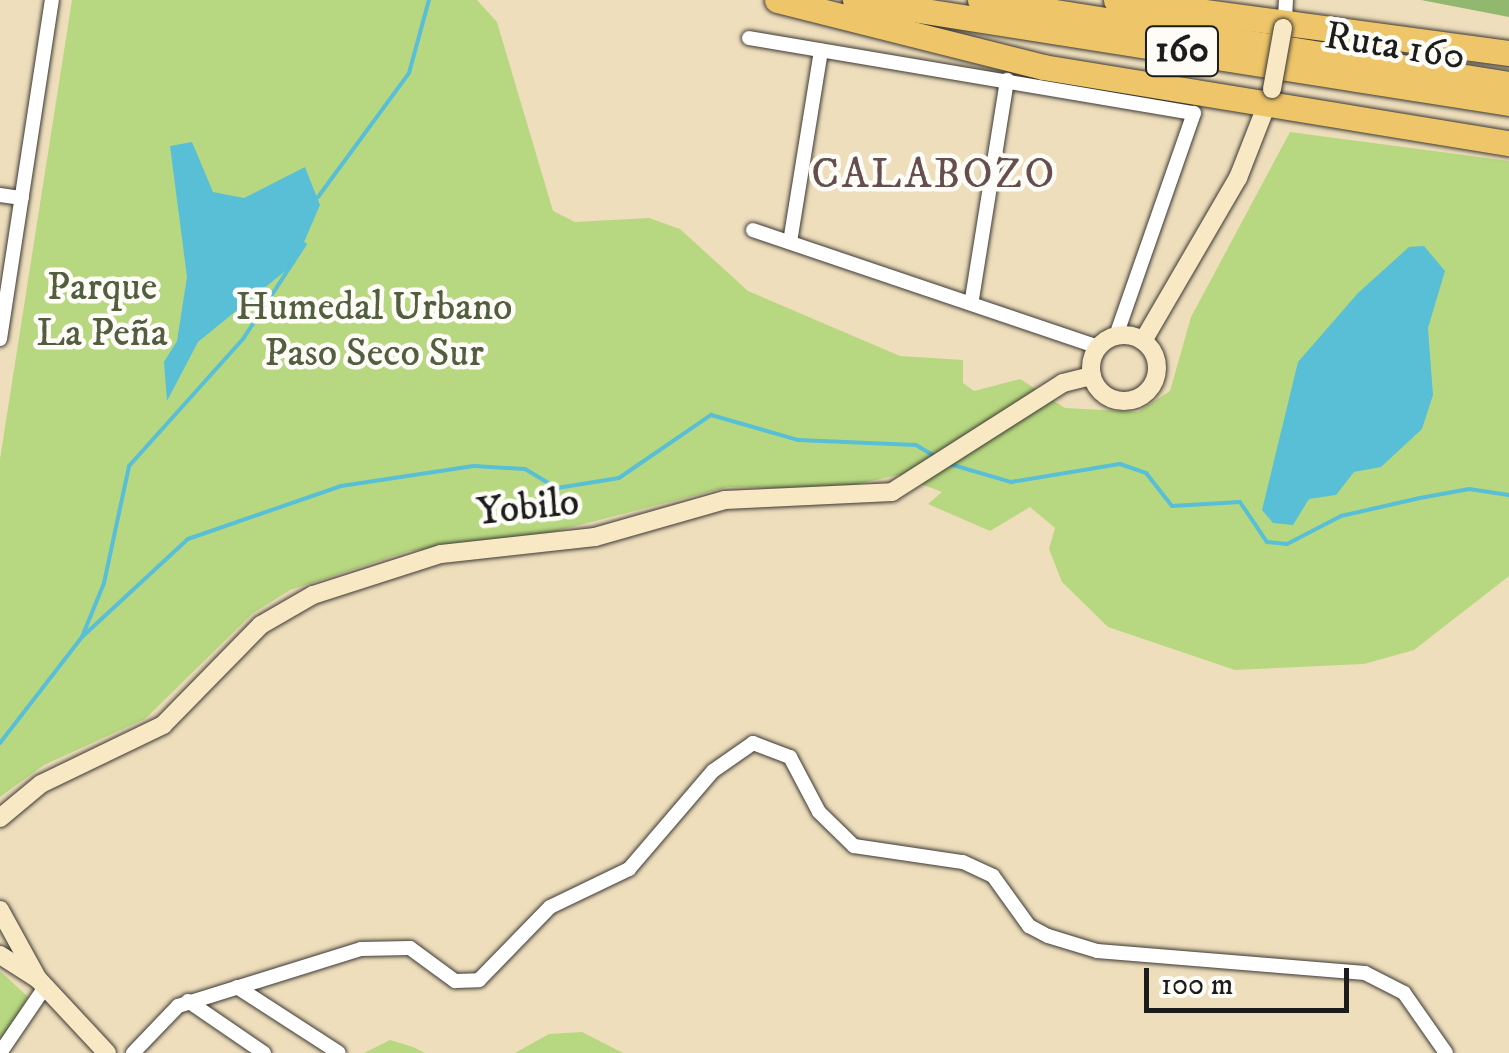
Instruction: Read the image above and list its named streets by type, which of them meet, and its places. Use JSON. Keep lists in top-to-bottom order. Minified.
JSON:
{"streets":{"highway":["Ruta 160","160"],"main road":["Yobilo"]},"districts":["CALABOZO"],"parks":["Parque La Peña","Humedal Urbano Paso Seco Sur"],"scale_bar":"100 m"}
